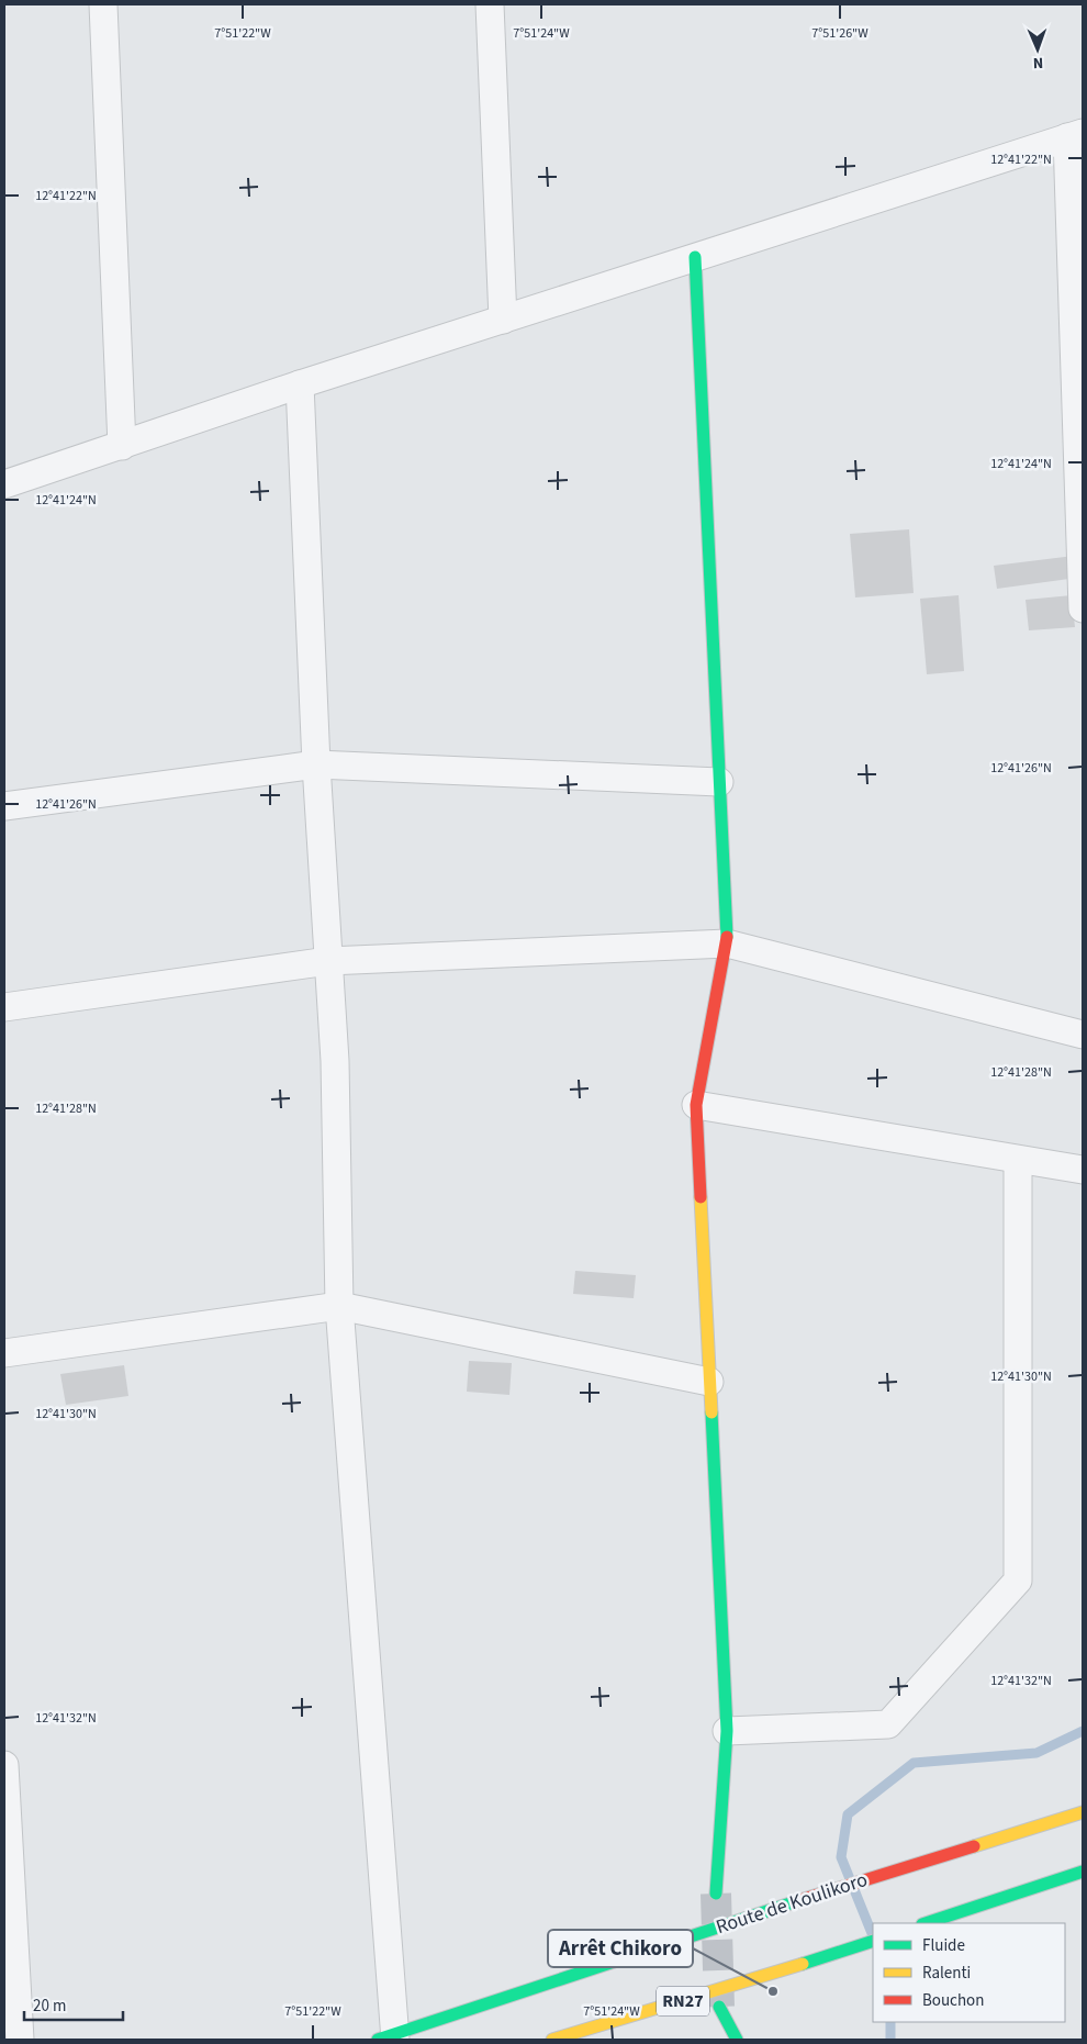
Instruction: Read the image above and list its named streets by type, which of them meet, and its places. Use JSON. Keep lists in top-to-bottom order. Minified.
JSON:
{"streets":{"street":["Route de Koulikoro","RN27"]},"places":["Arrêt Chikoro"],"legend":["Fluide","Ralenti","Bouchon"],"scale_bar":"20 m","north":"bottom","coordinates":["7°51'22\"W","7°51'24\"W","7°51'26\"W","12°41'22\"N","12°41'24\"N","12°41'26\"N","12°41'28\"N","12°41'30\"N","12°41'32\"N"]}
